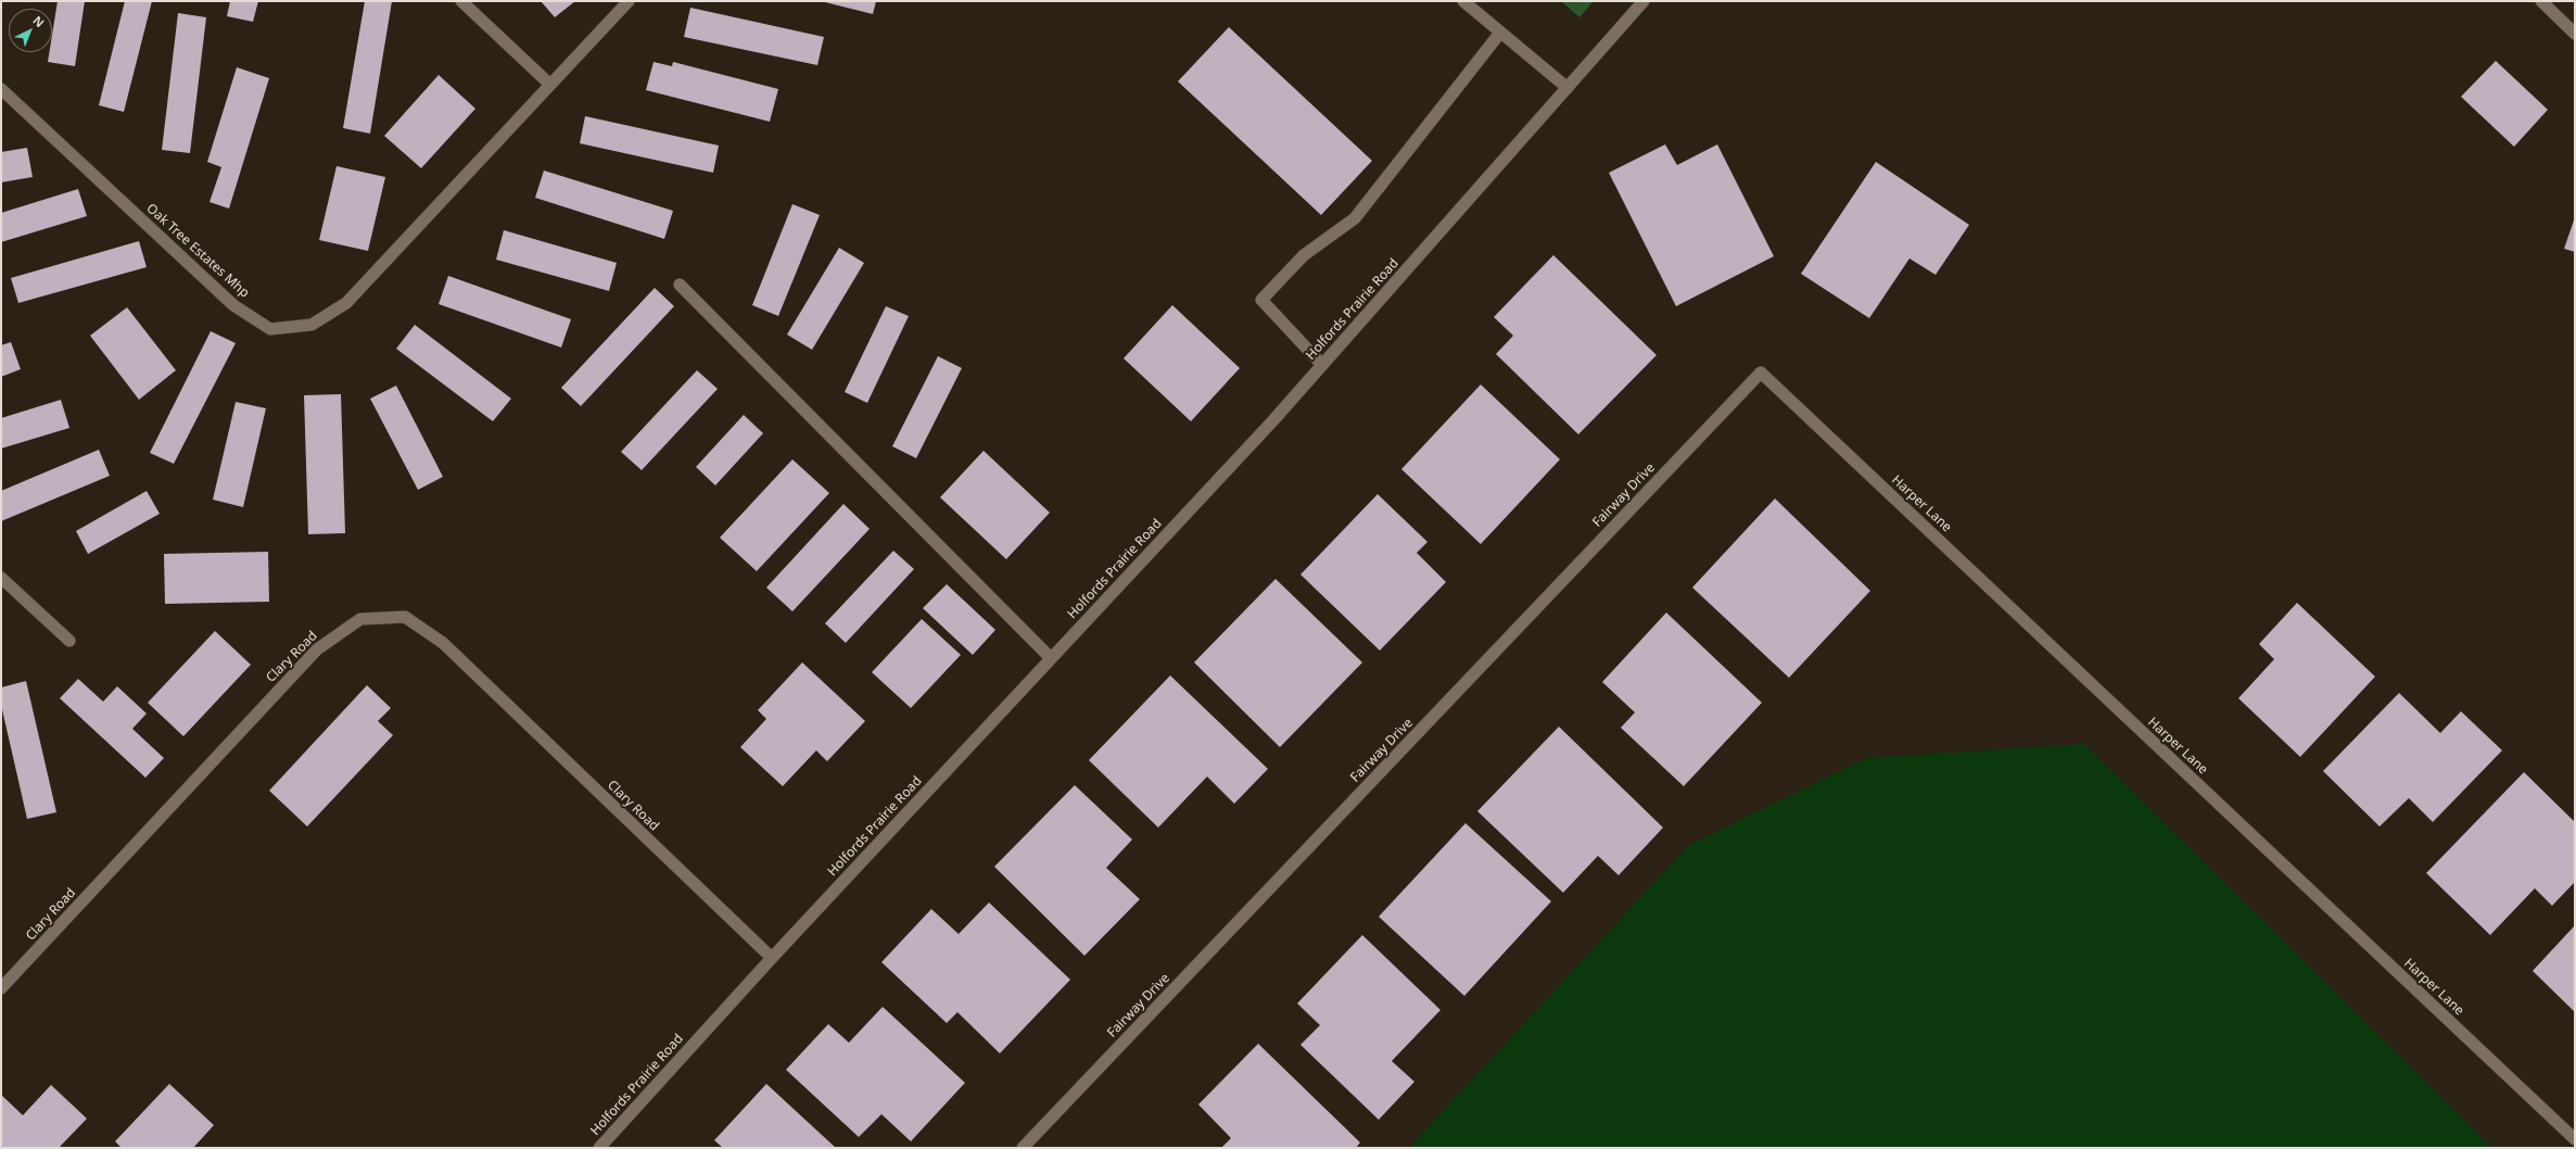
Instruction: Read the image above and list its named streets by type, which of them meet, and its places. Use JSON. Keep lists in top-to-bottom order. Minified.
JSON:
{"streets":{"street":["Oak Tree Estates Mhp","Holfords Prairie Road","Fairway Drive","Harper Lane","Clary Road"]},"crossings":[["Holfords Prairie Road","Clary Road"],["Fairway Drive","Harper Lane"]],"north":"top right"}
